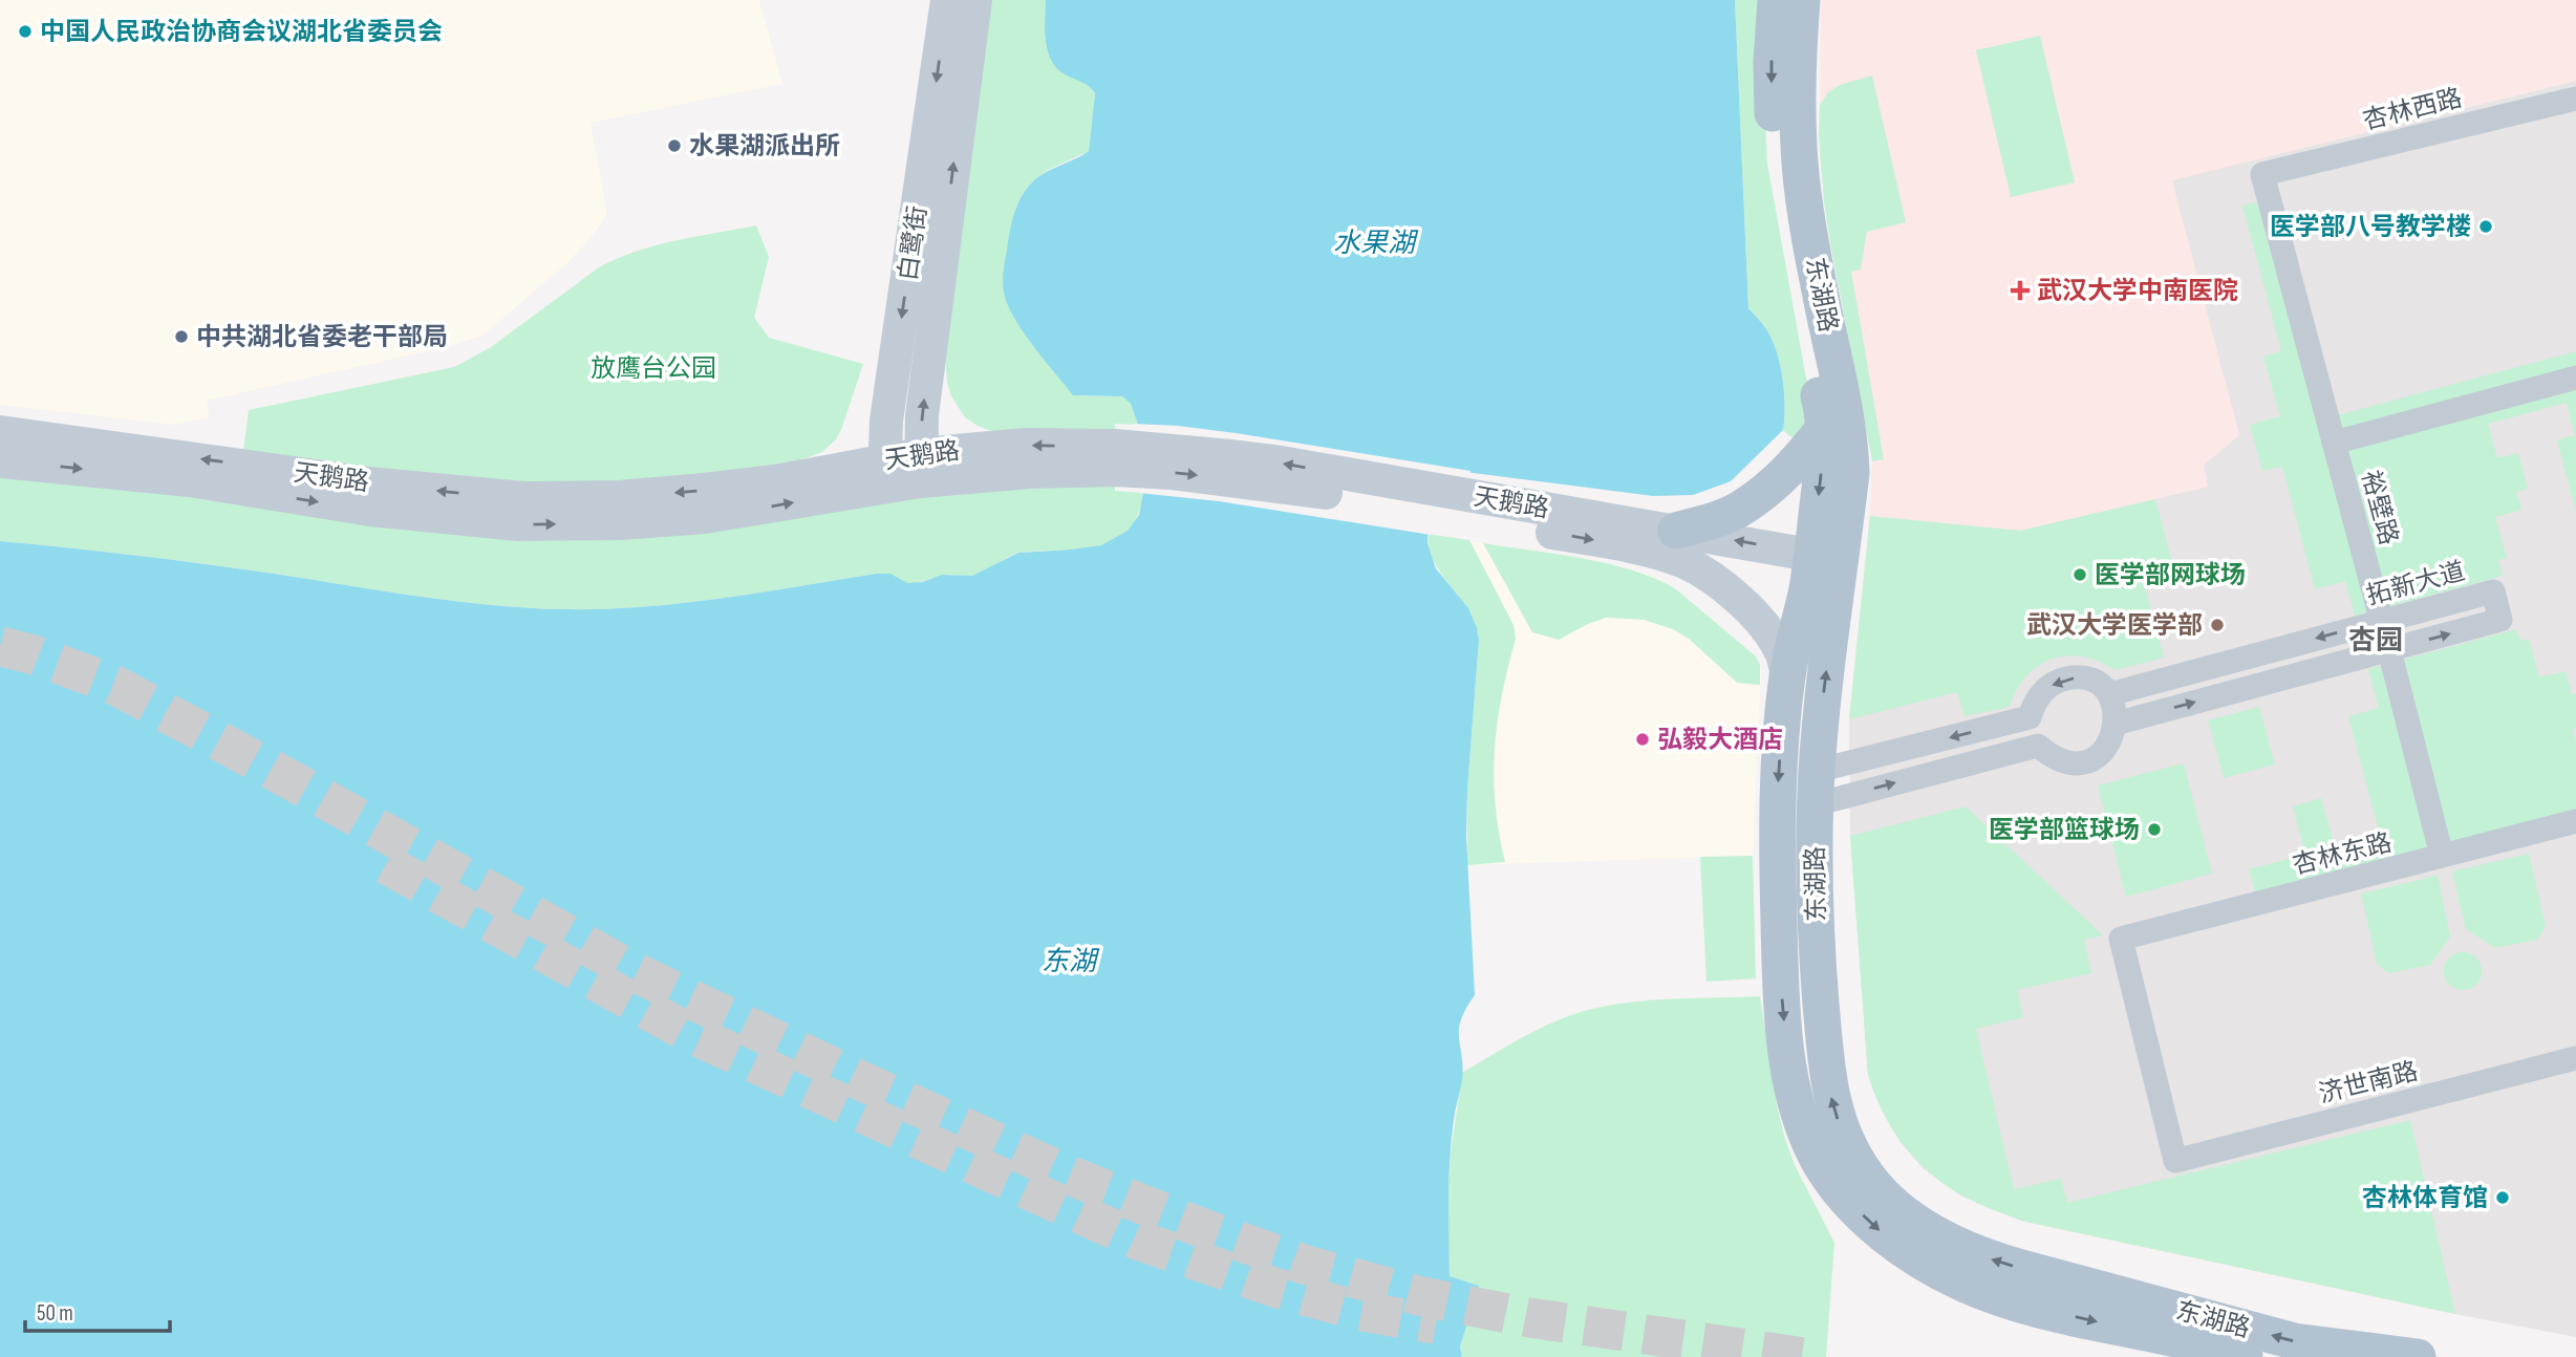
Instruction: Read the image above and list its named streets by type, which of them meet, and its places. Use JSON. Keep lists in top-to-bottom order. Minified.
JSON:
{"streets":{"main road":["白鹭街","东湖路","天鹅路"],"street":["杏林西路","裕壁路","拓新大道","杏林东路","济世南路"]},"crossings":[["杏林西路","裕壁路"],["白鹭街","天鹅路"],["东湖路","天鹅路"],["裕壁路","拓新大道"],["裕壁路","杏林东路"],["杏林东路","济世南路"]],"districts":["杏园"],"water":["水果湖","东湖"],"parks":["放鹰台公园"],"places":{"other":["中国人民政治协商会议湖北省委员会","水果湖派出所","医学部八号教学楼","中共湖北省委老干部局","医学部网球场","武汉大学医学部","弘毅大酒店","医学部篮球场","杏林体育馆"],"health":["武汉大学中南医院"]},"scale_bar":"50 m"}
